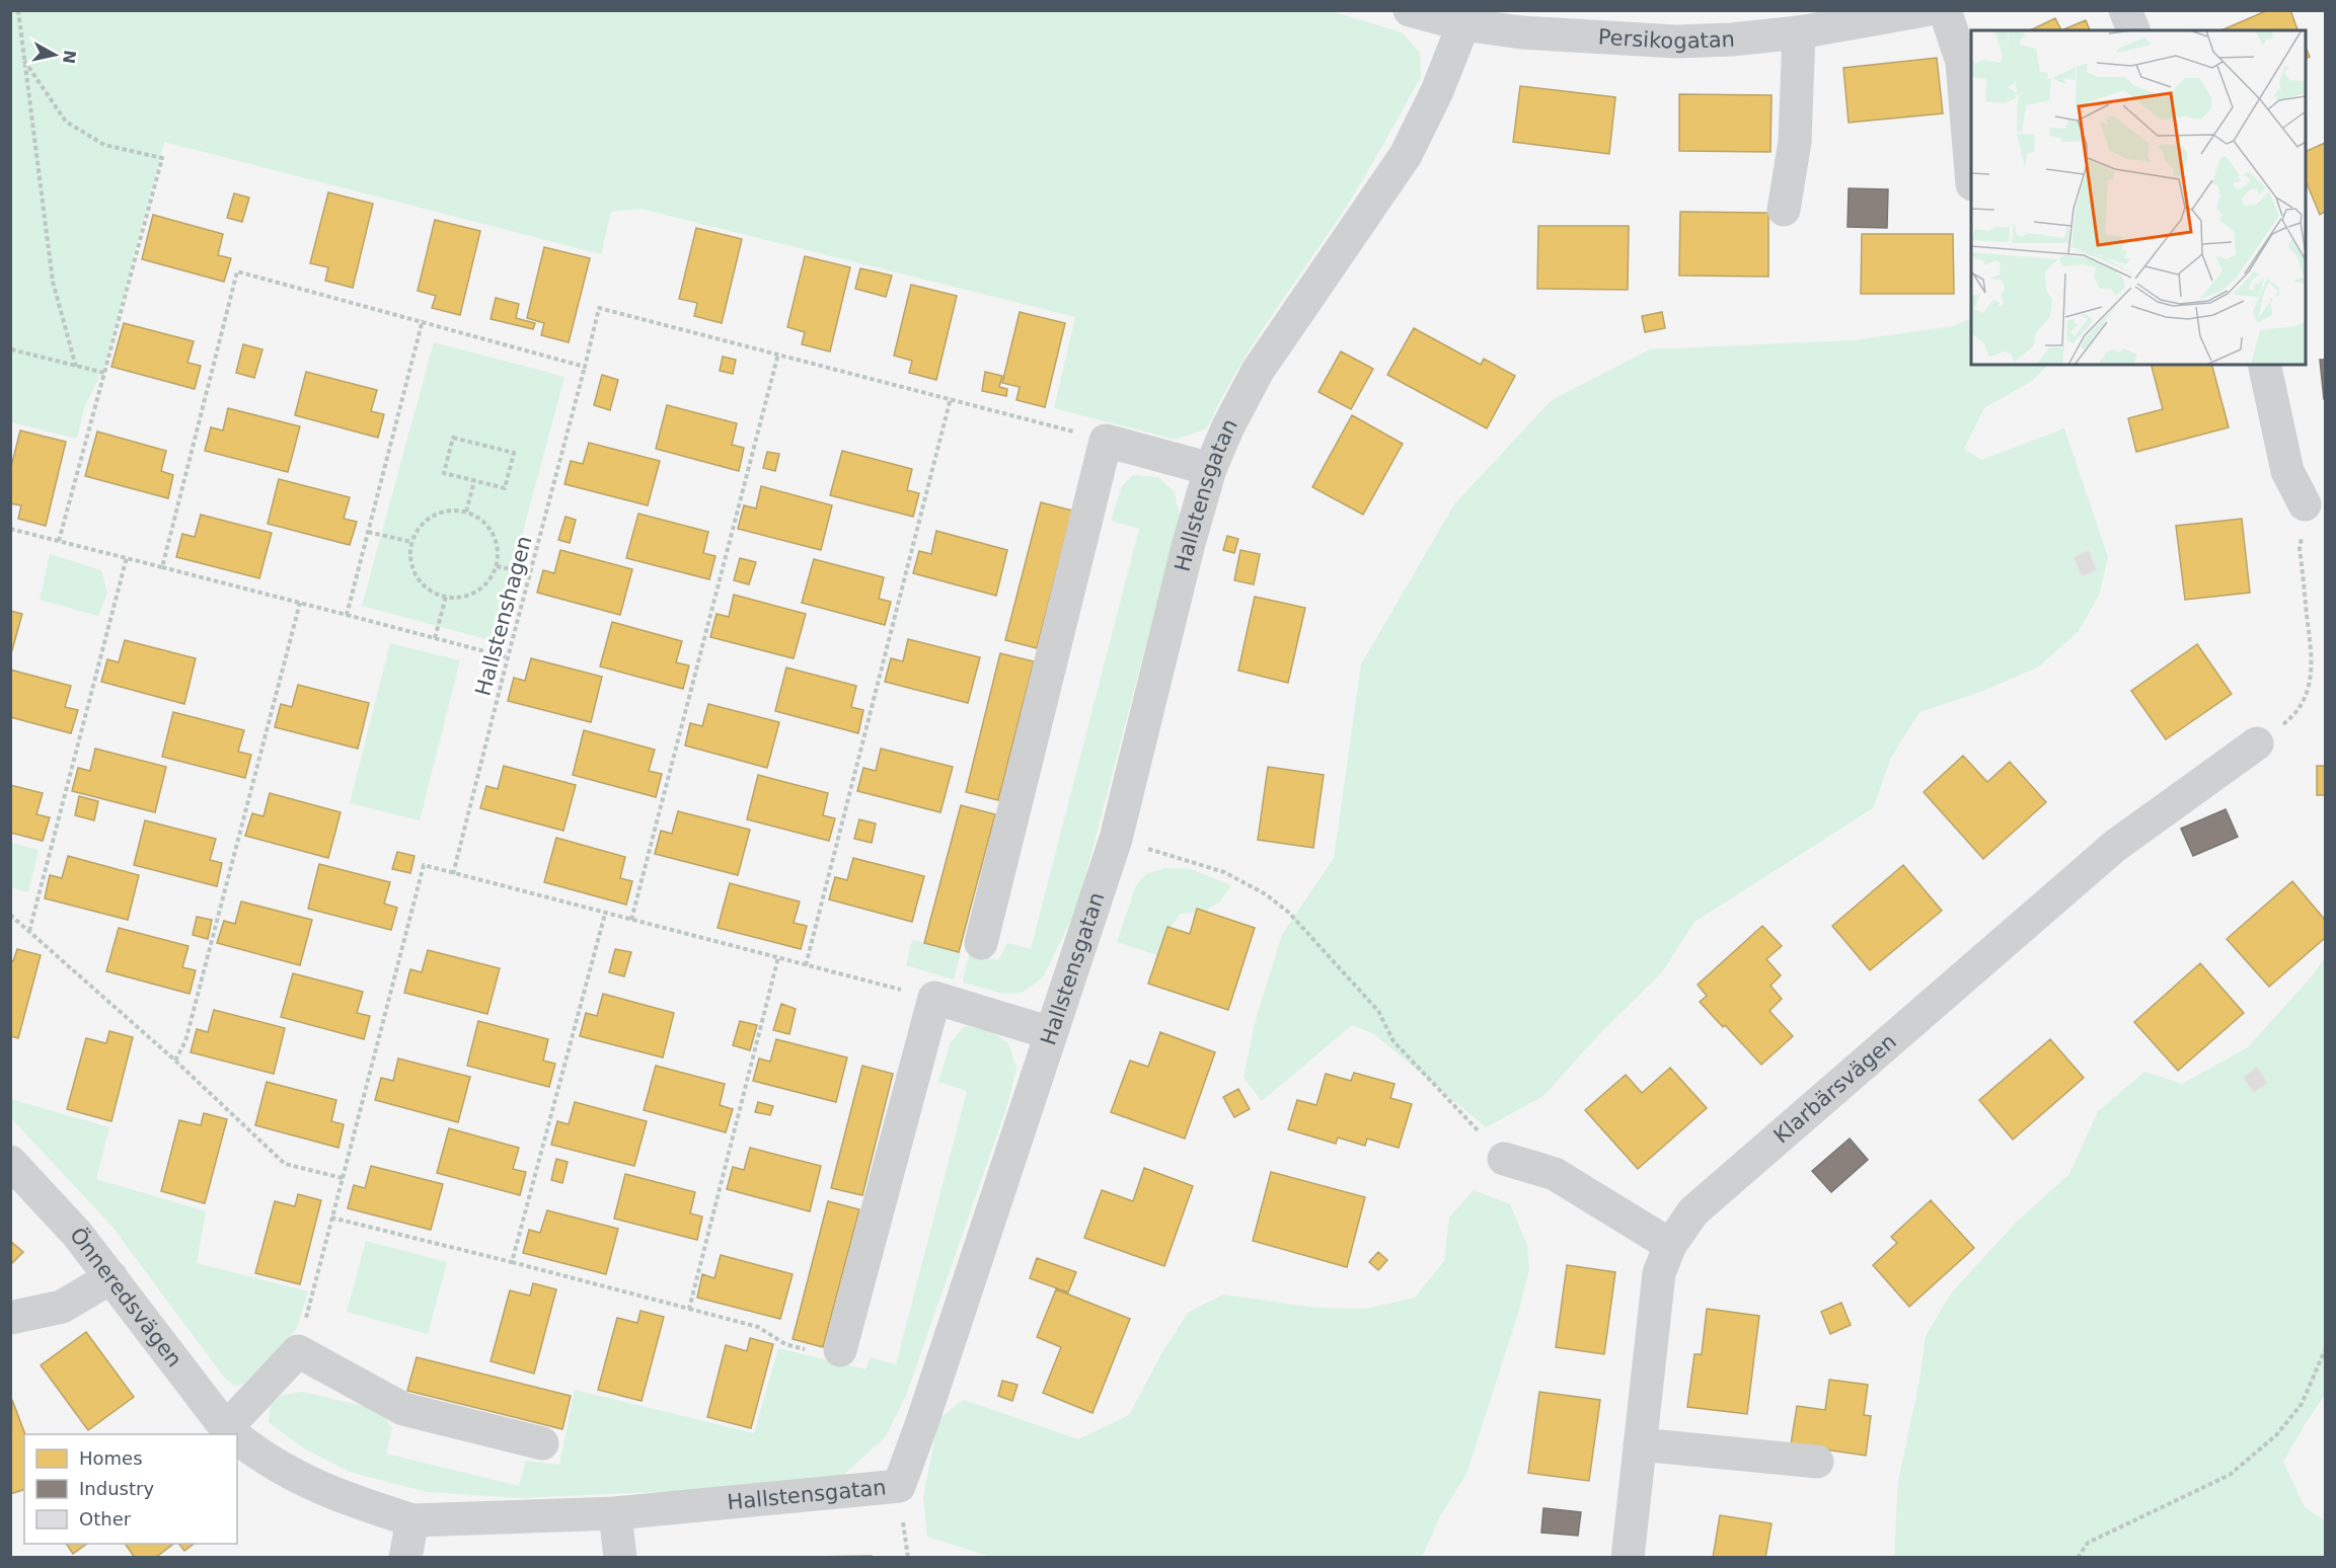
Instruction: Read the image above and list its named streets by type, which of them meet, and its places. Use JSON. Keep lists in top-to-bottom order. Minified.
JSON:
{"streets":{"street":["Persikogatan","Hallstensgatan","Klarbärsvägen","Önneredsvägen"],"path":["Hallstenshagen"]},"crossings":[["Persikogatan","Hallstensgatan"],["Hallstensgatan","Önneredsvägen"]],"legend":["Homes","Industry","Other"],"north":"right"}
